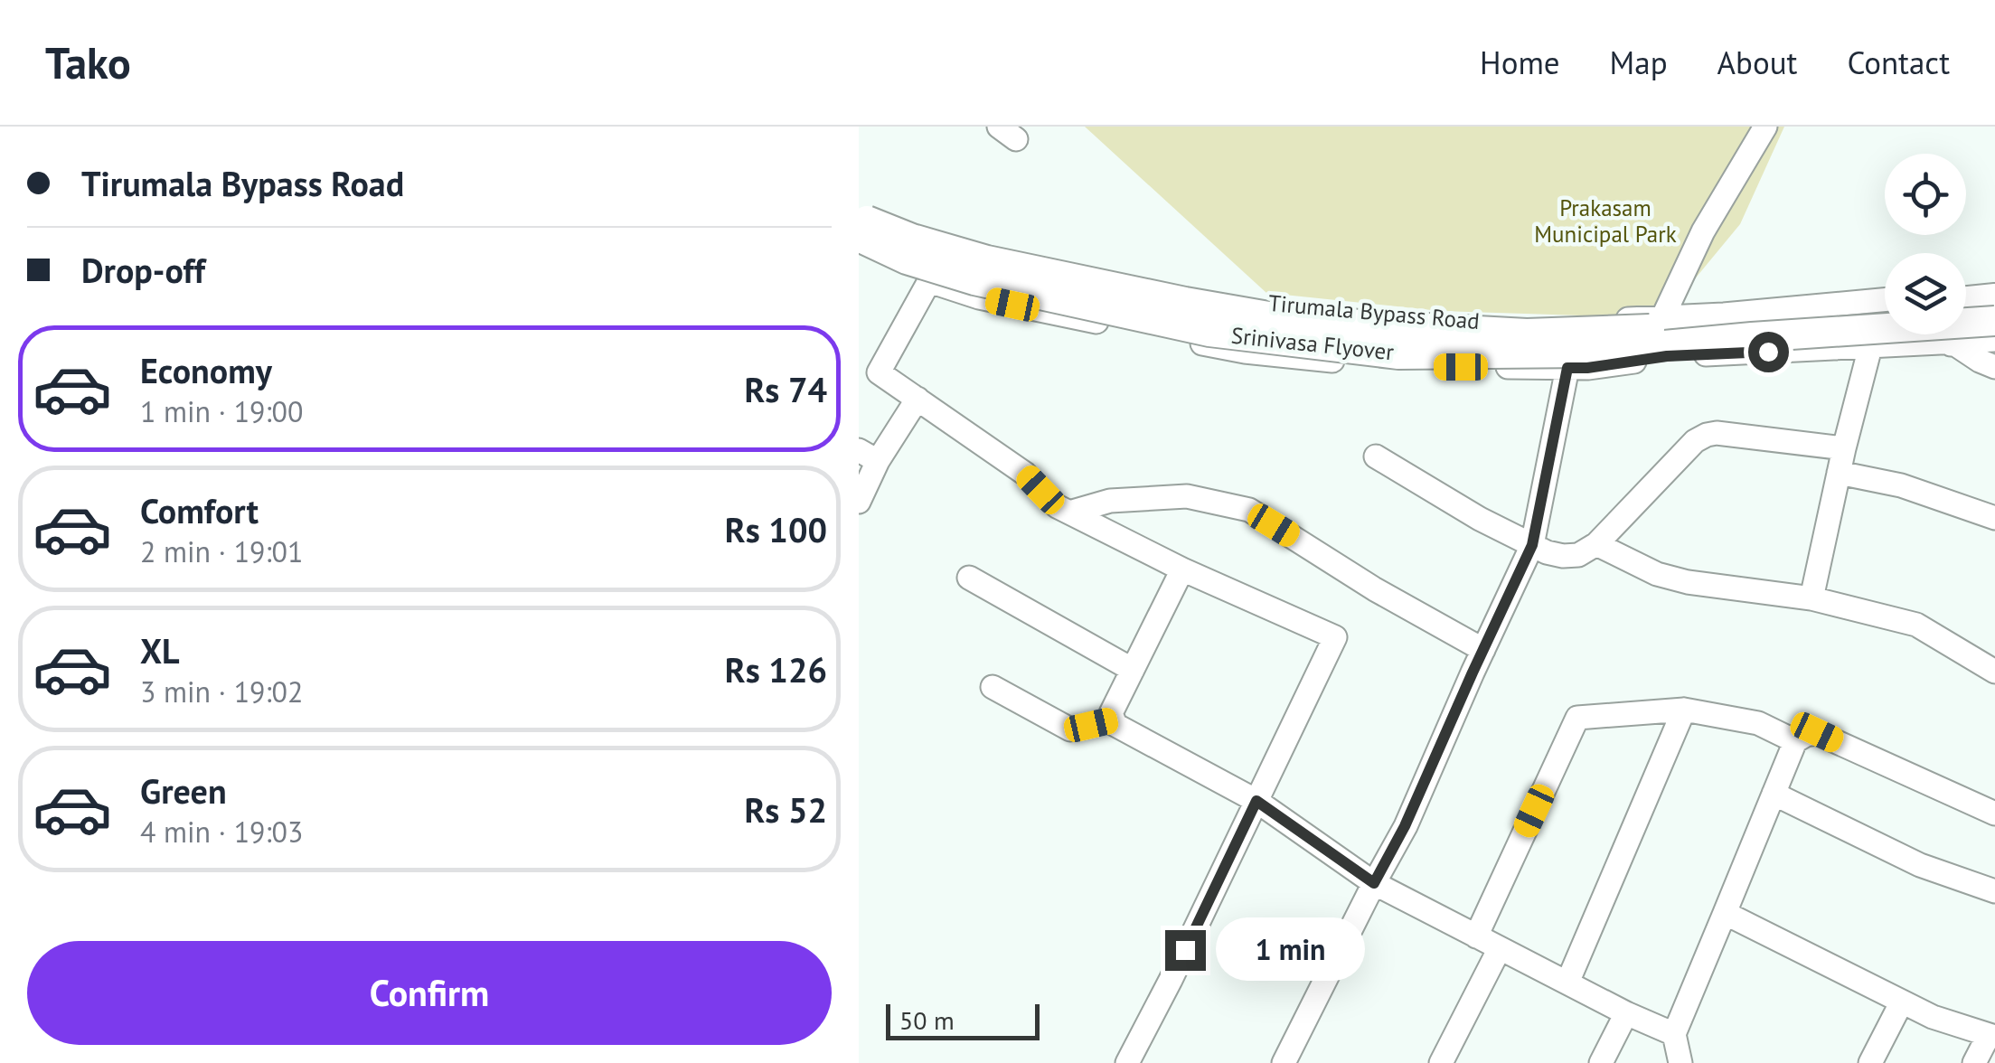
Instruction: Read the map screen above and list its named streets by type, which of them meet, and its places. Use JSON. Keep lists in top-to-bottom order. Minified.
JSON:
{"streets":{"main road":["Srinivasa Flyover"],"street":["Tirumala Bypass Road"]},"parks":["Prakasam Municipal Park"],"scale_bar":"50 m","page":{"header":"Tako","nav":["Home","Map","About","Contact"],"banner":["Tirumala Bypass Road","Drop-off"],"list":[{"name":"Economy","note":"1 min · 19:00","value":"Rs 74"},{"name":"Comfort","note":"2 min · 19:01","value":"Rs 100"},{"name":"XL","note":"3 min · 19:02","value":"Rs 126"},{"name":"Green","note":"4 min · 19:03","value":"Rs 52"}],"bubble":"1 min","buttons":"Confirm","scale":"50 m"}}
